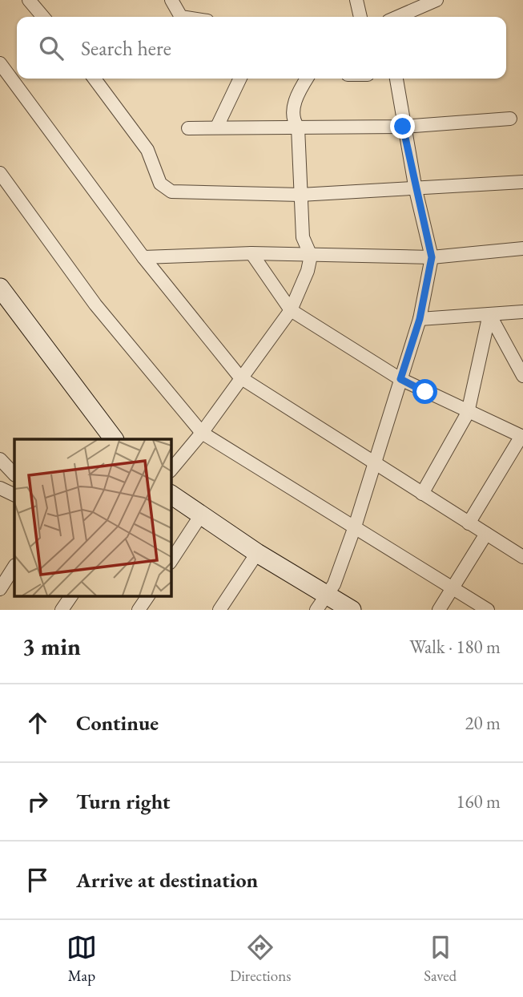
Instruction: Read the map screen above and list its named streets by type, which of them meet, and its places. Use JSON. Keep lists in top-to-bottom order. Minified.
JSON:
{"page":{"search":"Search here","heading":["3 min","Walk · 180 m"],"list":[["Continue","20 m"],["Turn right","160 m"],"Arrive at destination"],"nav":["Map","Directions","Saved"]}}
